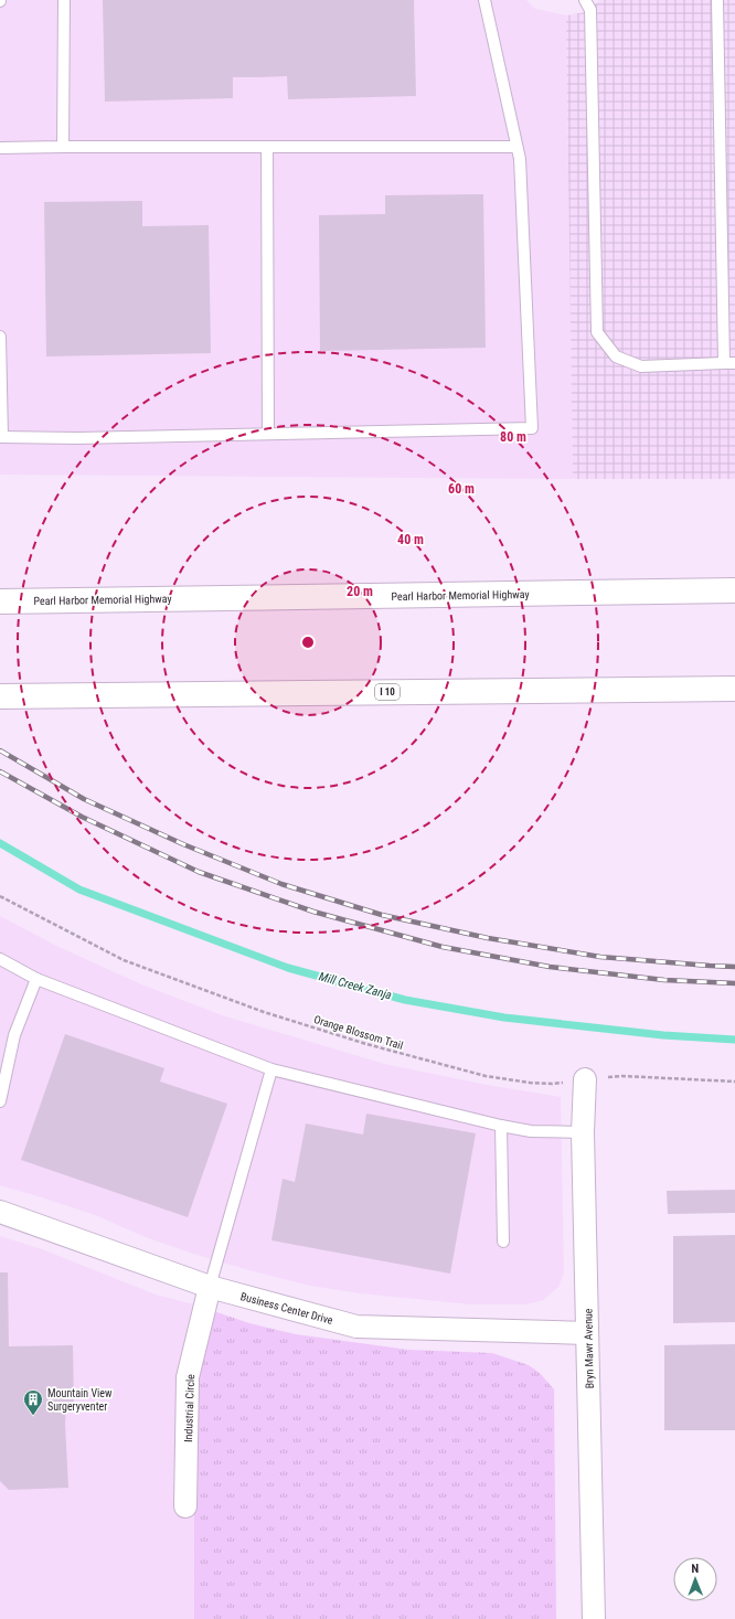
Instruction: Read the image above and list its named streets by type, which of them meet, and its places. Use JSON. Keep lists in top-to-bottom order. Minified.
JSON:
{"streets":{"highway":["Pearl Harbor Memorial Highway","I 10"],"street":["Business Center Drive","Bryn Mawr Avenue","Industrial Circle"],"path":["Orange Blossom Trail"]},"crossings":[["Orange Blossom Trail","Bryn Mawr Avenue"],["Business Center Drive","Bryn Mawr Avenue"],["Business Center Drive","Industrial Circle"]],"water":["Mill Creek Zanja"],"places":{"building":["Mountain View Surgeryventer"]},"north":"top","rings":["80 m","60 m","40 m","20 m"]}
